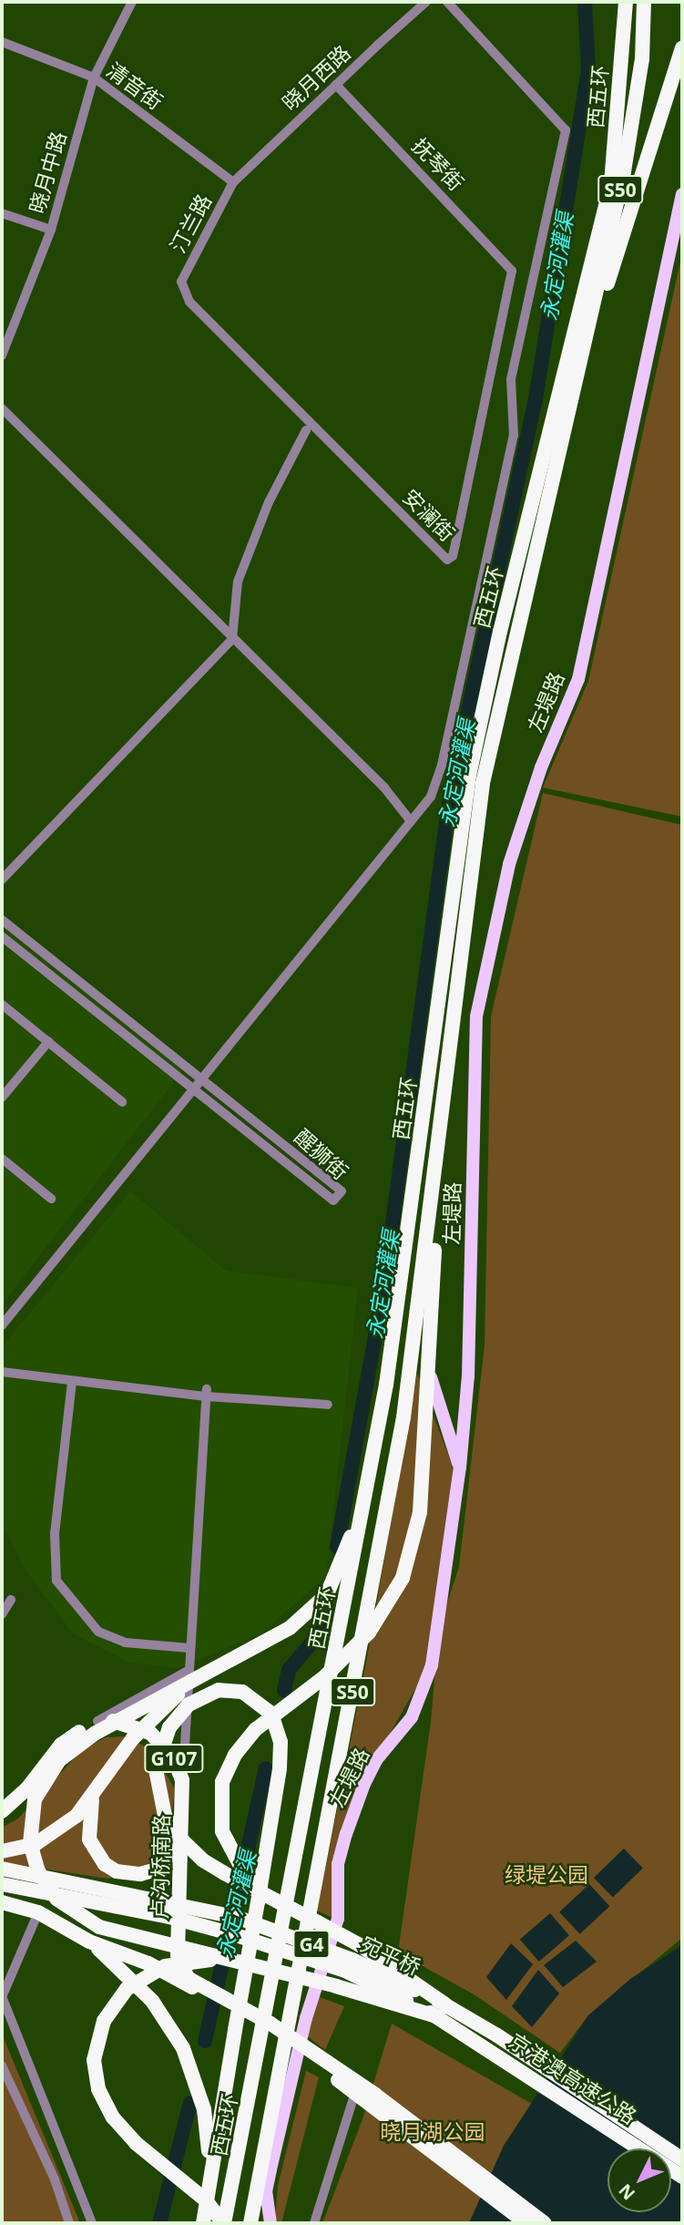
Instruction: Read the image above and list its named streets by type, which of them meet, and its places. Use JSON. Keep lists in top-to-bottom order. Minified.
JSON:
{"streets":{"highway":["西五环","S50","G107","卢沟桥南路","G4","宛平桥","京港澳高速公路"],"main road":["左堤路"],"street":["晓月西路","清音街","抚琴街","晓月中路","汀兰路","安澜街","醒狮街"]},"crossings":[["晓月西路","清音街"],["晓月西路","抚琴街"],["晓月西路","汀兰路"],["清音街","晓月中路"],["清音街","汀兰路"],["西五环","S50"],["抚琴街","安澜街"],["汀兰路","安澜街"],["宛平桥","京港澳高速公路"]],"water":["永定河灌渠"],"parks":["绿堤公园","晓月湖公园"],"north":"bottom left"}
